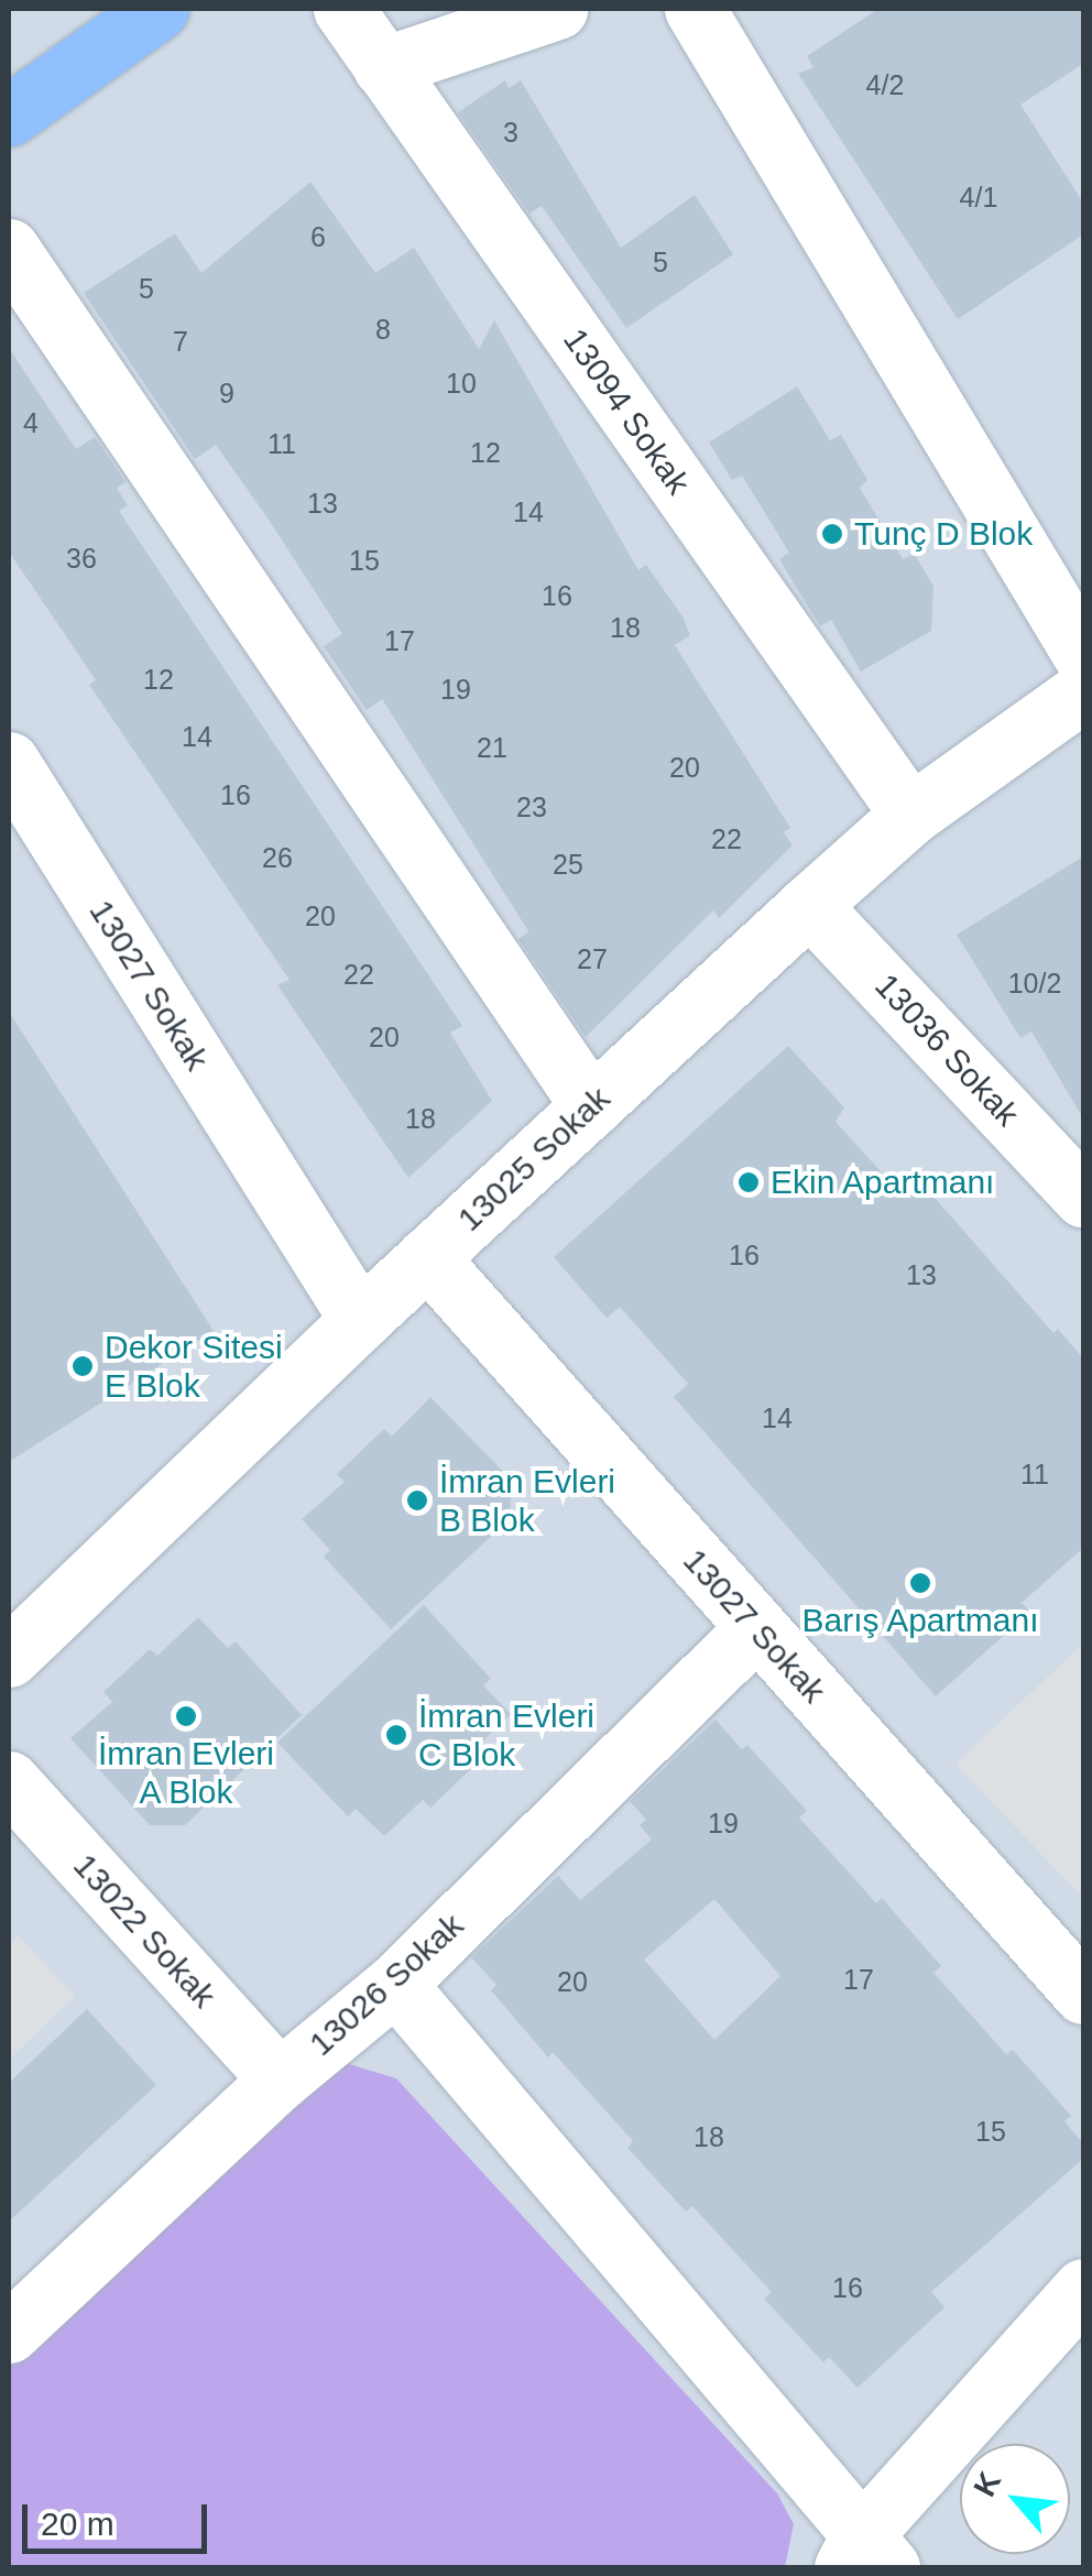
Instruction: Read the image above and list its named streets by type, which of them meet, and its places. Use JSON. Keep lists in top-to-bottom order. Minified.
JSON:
{"streets":{"street":["13094 Sokak","13027 Sokak","13036 Sokak","13025 Sokak","13022 Sokak","13026 Sokak"]},"crossings":[["13094 Sokak","13025 Sokak"],["13027 Sokak","13025 Sokak"],["13027 Sokak","13026 Sokak"],["13036 Sokak","13025 Sokak"],["13022 Sokak","13026 Sokak"]],"places":["Tunç D Blok","Ekin Apartmanı","Dekor Sitesi E Blok","İmran Evleri B Blok","Barış Apartmanı","İmran Evleri A Blok","İmran Evleri C Blok"],"house_numbers":["4/2","3","4/1","6","5","5","8","7","10","9","4","11","12","13","14","36","15","16","18","17","12","19","14","21","20","16","23","22","26","25","20","27","22","10/2","20","18","16","13","14","11","19","17","20","15","18","16"],"scale_bar":"20 m","north":"top left"}
